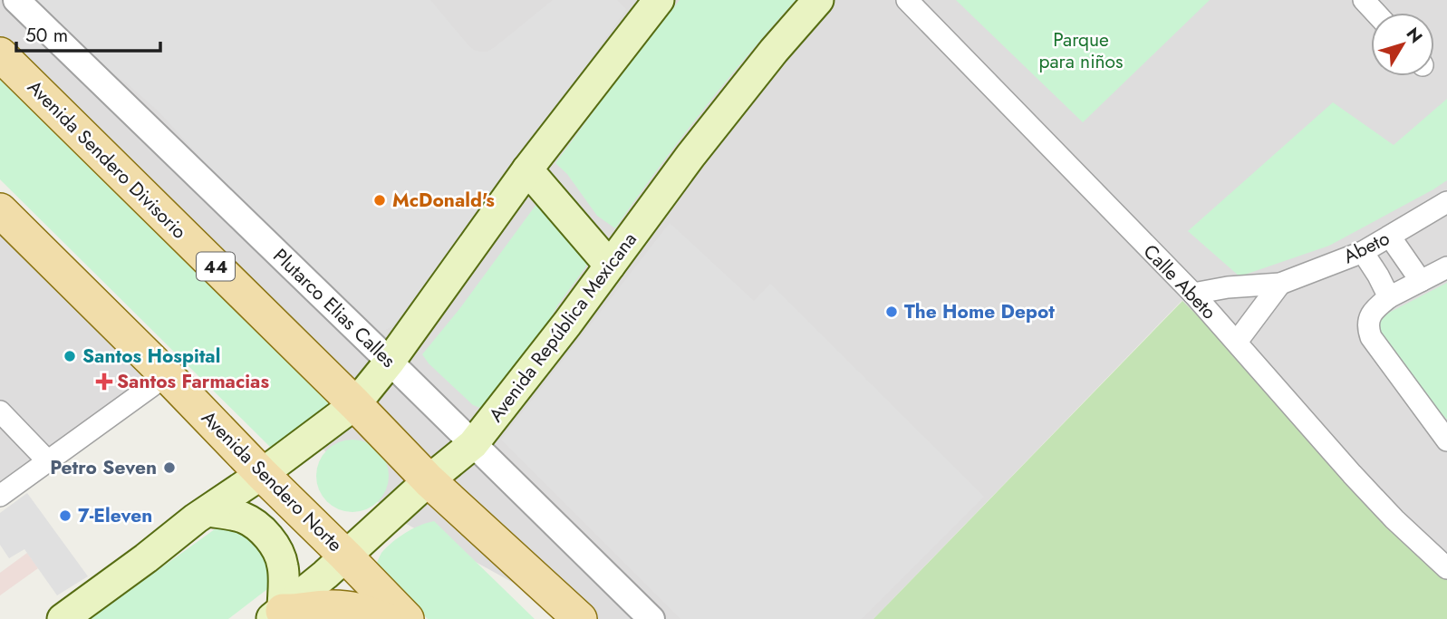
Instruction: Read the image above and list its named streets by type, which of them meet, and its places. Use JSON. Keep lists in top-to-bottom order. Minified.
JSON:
{"streets":{"main road":["Avenida Sendero Divisorio","44","Avenida República Mexicana","Avenida Sendero Norte"],"street":["Abeto","Calle Abeto","Plutarco Elias Calles"]},"crossings":[["Avenida Sendero Divisorio","44"],["Avenida Sendero Divisorio","Avenida República Mexicana"],["Abeto","Calle Abeto"],["44","Avenida República Mexicana"],["Plutarco Elias Calles","Avenida República Mexicana"],["Avenida República Mexicana","Avenida Sendero Norte"]],"parks":["Parque para niños"],"places":{"other":["McDonald's","The Home Depot","Santos Hospital","Petro Seven","7-Eleven"],"health":["Santos Farmacias"]},"scale_bar":"50 m","north":"top right"}
